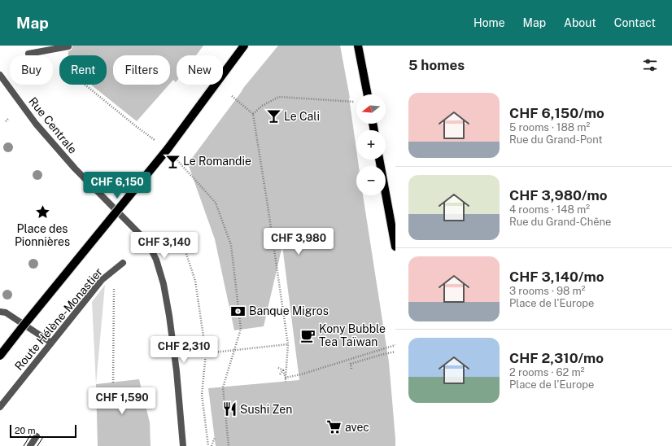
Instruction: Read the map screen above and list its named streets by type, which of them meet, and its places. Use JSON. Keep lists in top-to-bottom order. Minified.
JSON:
{"streets":{"street":["Rue Centrale","Route Hélène-Monastier"]},"places":{"bar":["Le Cali","Le Romandie"],"place":["Place des Pionnières"],"bank":["Banque Migros"],"cafe":["Kony Bubble Tea Taïwan"],"restaurant":["Sushi Zen"],"supermarket":["avec"]},"scale_bar":"20 m","north":"left","page":{"header":"Map","nav":["Home","Map","About","Contact"],"heading":"5 homes","chip":["Buy","Rent","Filters","New"],"list":[{"name":"CHF 6,150/mo","note":"5 rooms · 188 m² · Rue du Grand-Pont"},{"name":"CHF 3,980/mo","note":"4 rooms · 148 m² · Rue du Grand-Chêne"},{"name":"CHF 3,140/mo","note":"3 rooms · 98 m² · Place de l'Europe"},{"name":"CHF 2,310/mo","note":"2 rooms · 62 m² · Place de l'Europe"}],"map_buttons":["+","−"],"price":["CHF 6,150","CHF 3,980","CHF 3,140","CHF 2,310","CHF 1,590"],"scale":"20 m"}}
